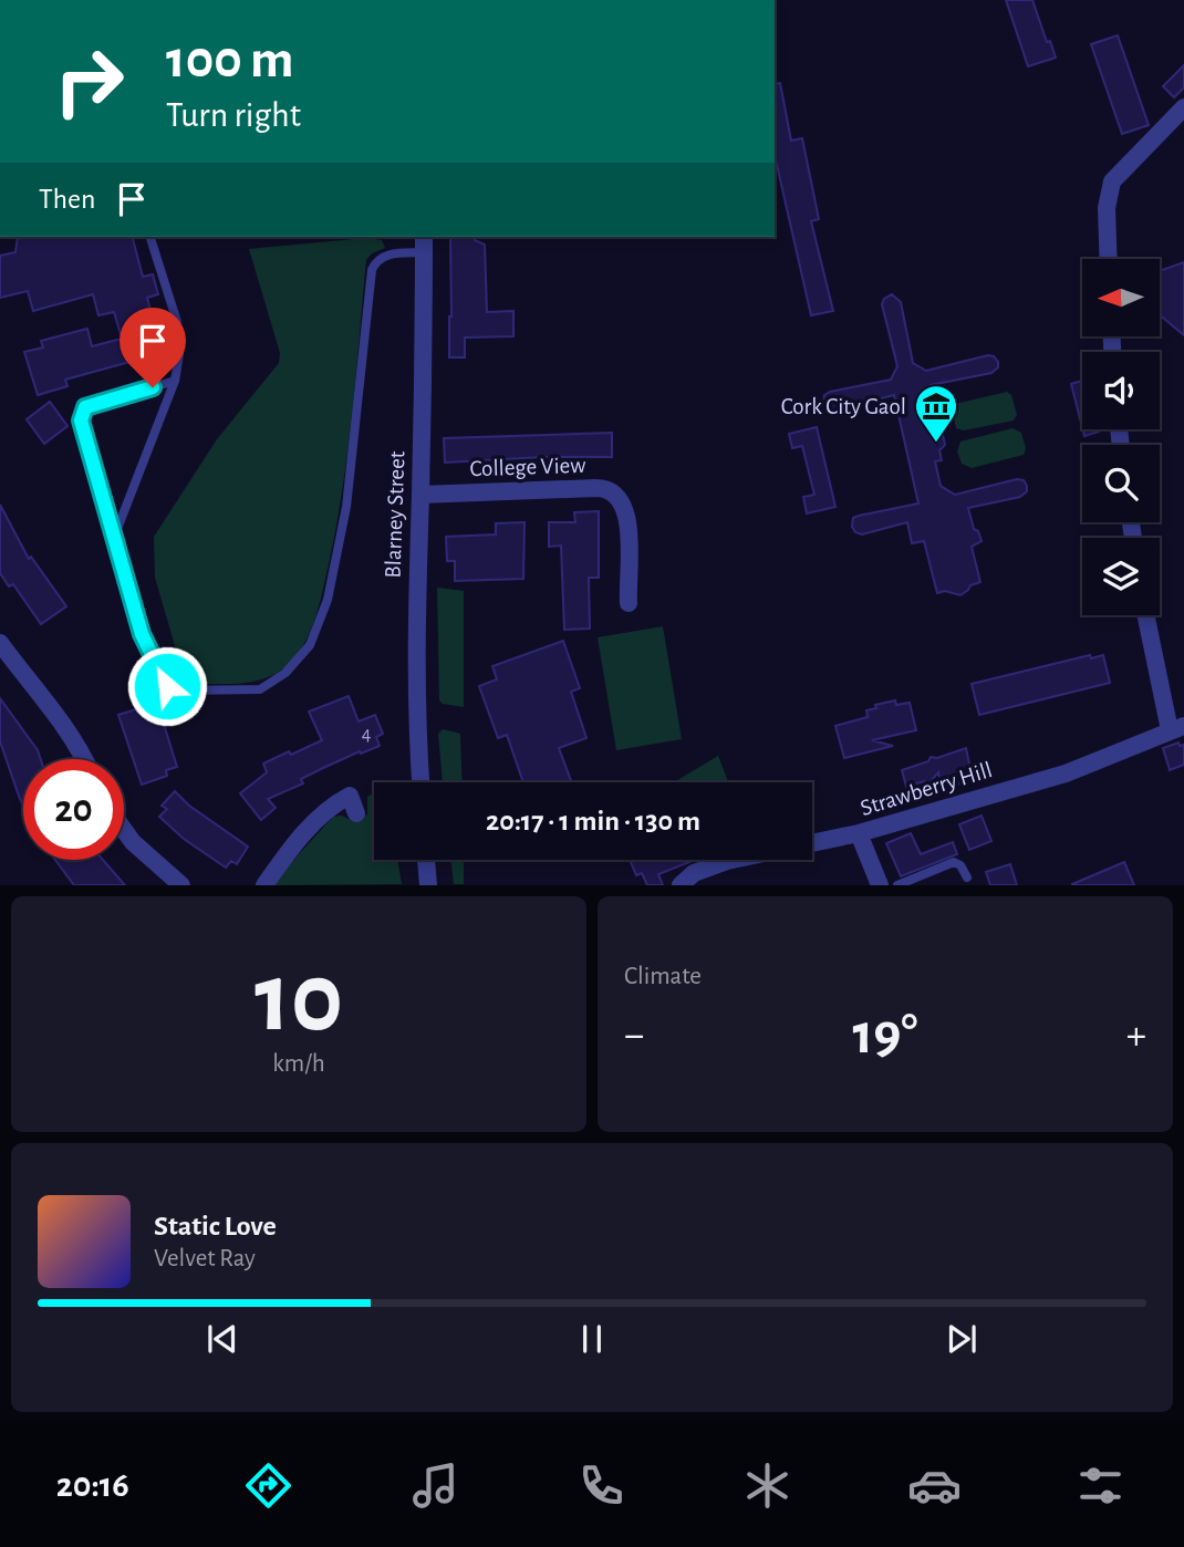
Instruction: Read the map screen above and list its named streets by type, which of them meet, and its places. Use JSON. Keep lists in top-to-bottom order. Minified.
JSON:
{"streets":{"street":["College View","Blarney Street","Strawberry Hill"]},"crossings":[["College View","Blarney Street"]],"places":{"museum":["Cork City Gaol"]},"house_numbers":["4"],"north":"left","page":{"turn":["100 m","Turn right"],"then":"Then","limit":"20","trip":"20:17 · 1 min · 130 m","tile":[["10","km/h"],"Climate"],"heat":["−","19°","+"],"song":["Static Love","Velvet Ray"],"tabs":"20:16"}}
